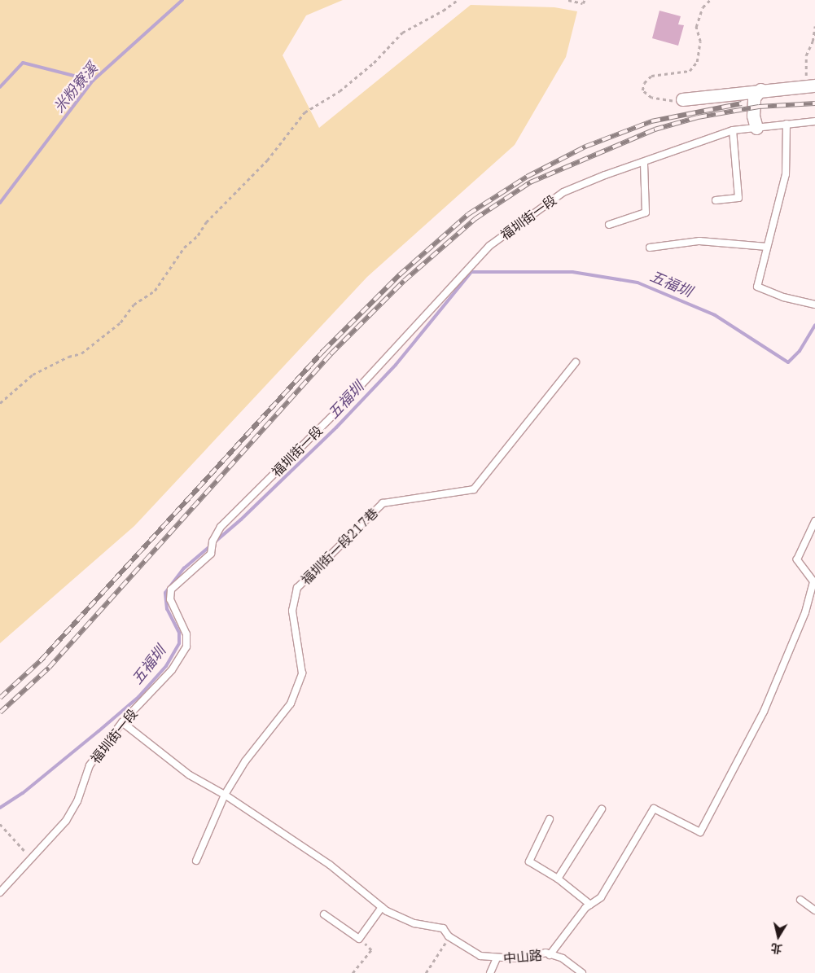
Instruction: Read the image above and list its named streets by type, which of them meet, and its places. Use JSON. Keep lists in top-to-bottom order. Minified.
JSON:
{"streets":{"lane":["福圳街一段","福圳街一段217巷","中山路"]},"water":["米粉寮溪","五福圳"],"north":"bottom"}
